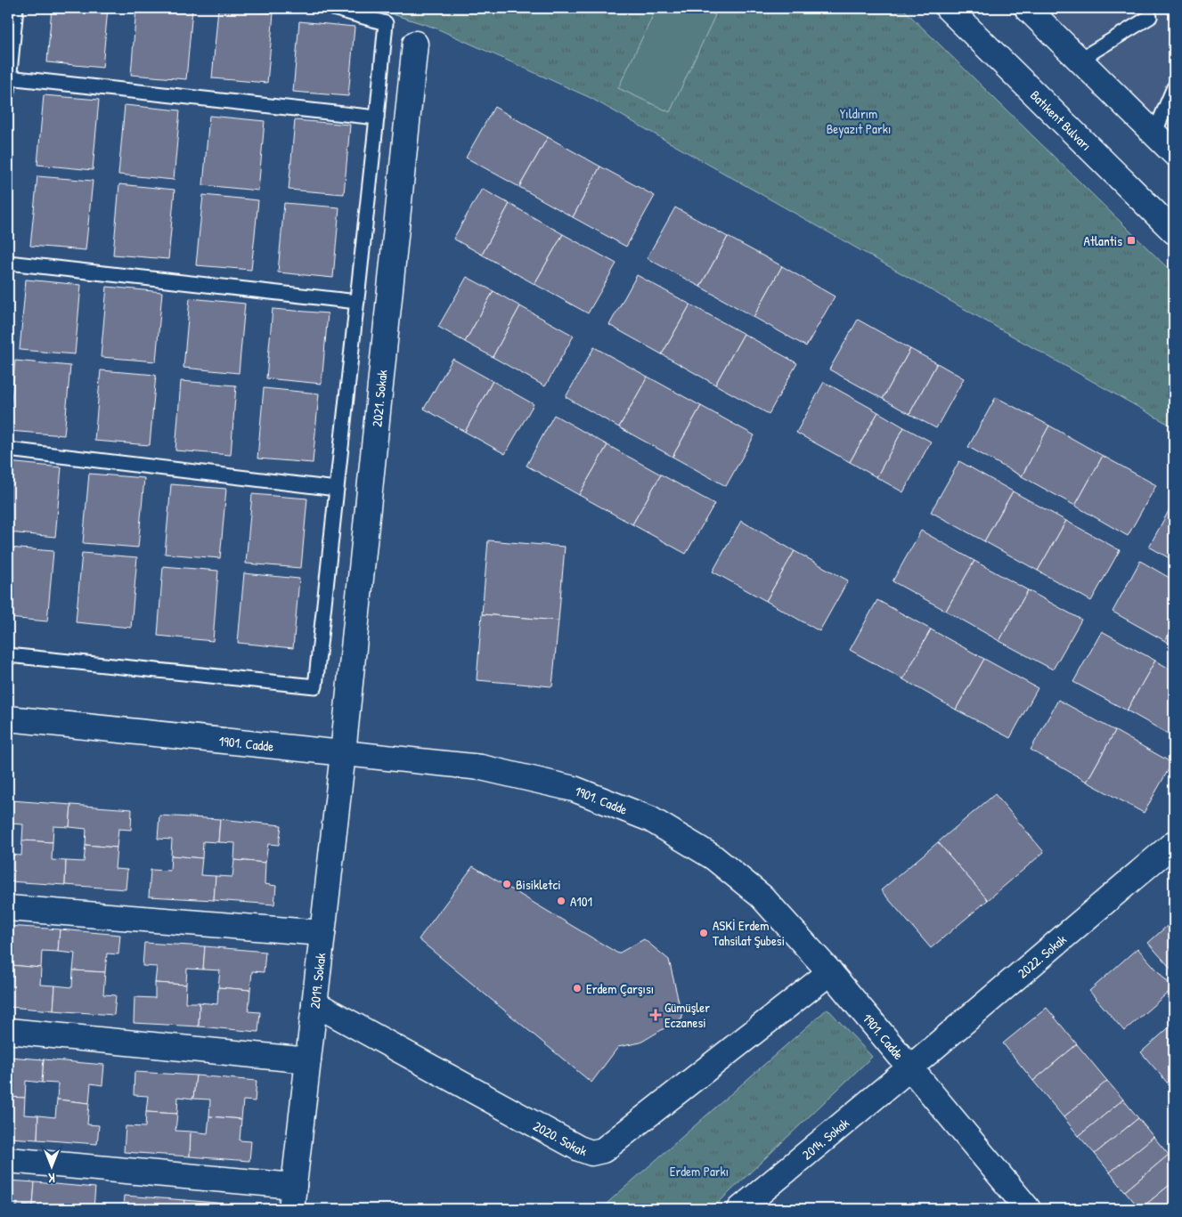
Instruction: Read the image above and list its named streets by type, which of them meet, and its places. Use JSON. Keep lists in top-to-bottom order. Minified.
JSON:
{"streets":{"street":["Batıkent Bulvarı","2021. Sokak","1901. Cadde","2022. Sokak","2019. Sokak","2020. Sokak","2014. Sokak"]},"crossings":[["2021. Sokak","1901. Cadde"],["2021. Sokak","2019. Sokak"],["1901. Cadde","2022. Sokak"],["1901. Cadde","2019. Sokak"],["1901. Cadde","2020. Sokak"],["1901. Cadde","2014. Sokak"],["2022. Sokak","2014. Sokak"],["2019. Sokak","2020. Sokak"]],"parks":["Yıldırım Beyazıt Parkı","Erdem Parkı"],"places":{"transit":["Atlantis"],"other":["Bisikletci","A101","ASKİ Erdem Tahsilat Şubesi","Erdem Çarşısı"],"health":["Gümüşler Eczanesi"]},"north":"bottom"}
